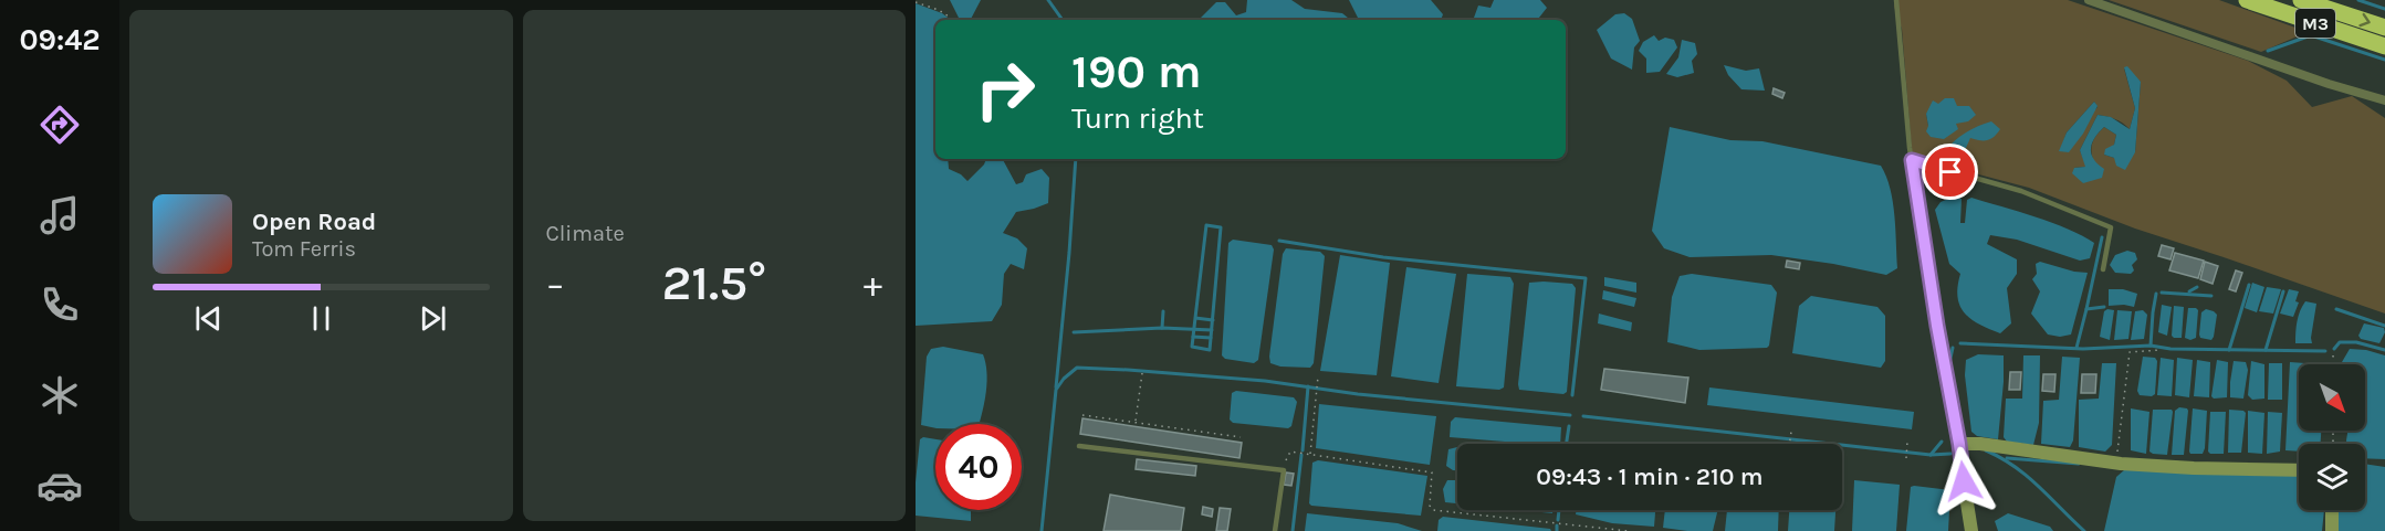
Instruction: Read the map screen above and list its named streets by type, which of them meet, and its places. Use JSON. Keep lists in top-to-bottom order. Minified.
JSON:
{"streets":{"highway":["M3"]},"north":"bottom right","page":{"tabs":"09:42","tile":"Climate","turn":["190 m","Turn right"],"song":["Open Road","Tom Ferris"],"heat":["−","21.5°","+"],"limit":"40","trip":"09:43 · 1 min · 210 m"}}
